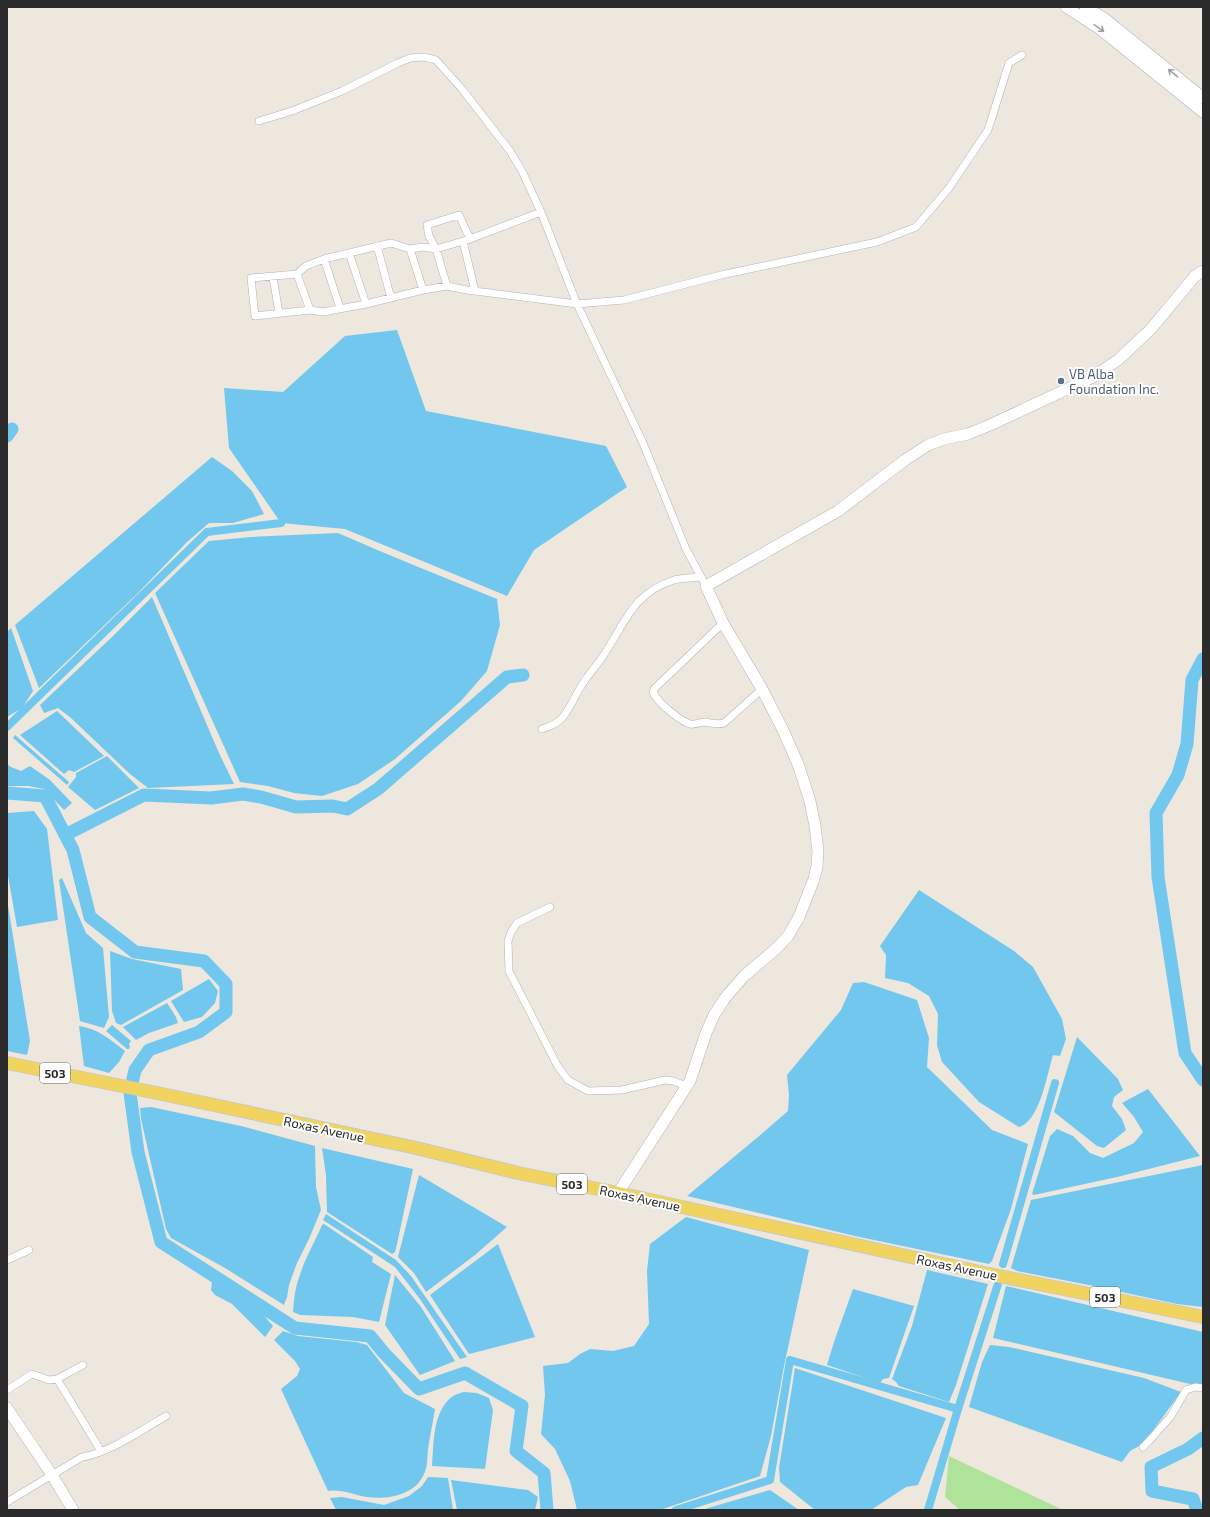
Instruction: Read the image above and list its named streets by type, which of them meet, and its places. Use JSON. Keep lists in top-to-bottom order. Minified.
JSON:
{"streets":{"main road":["503","Roxas Avenue"]},"places":["VB Alba Foundation Inc."]}
